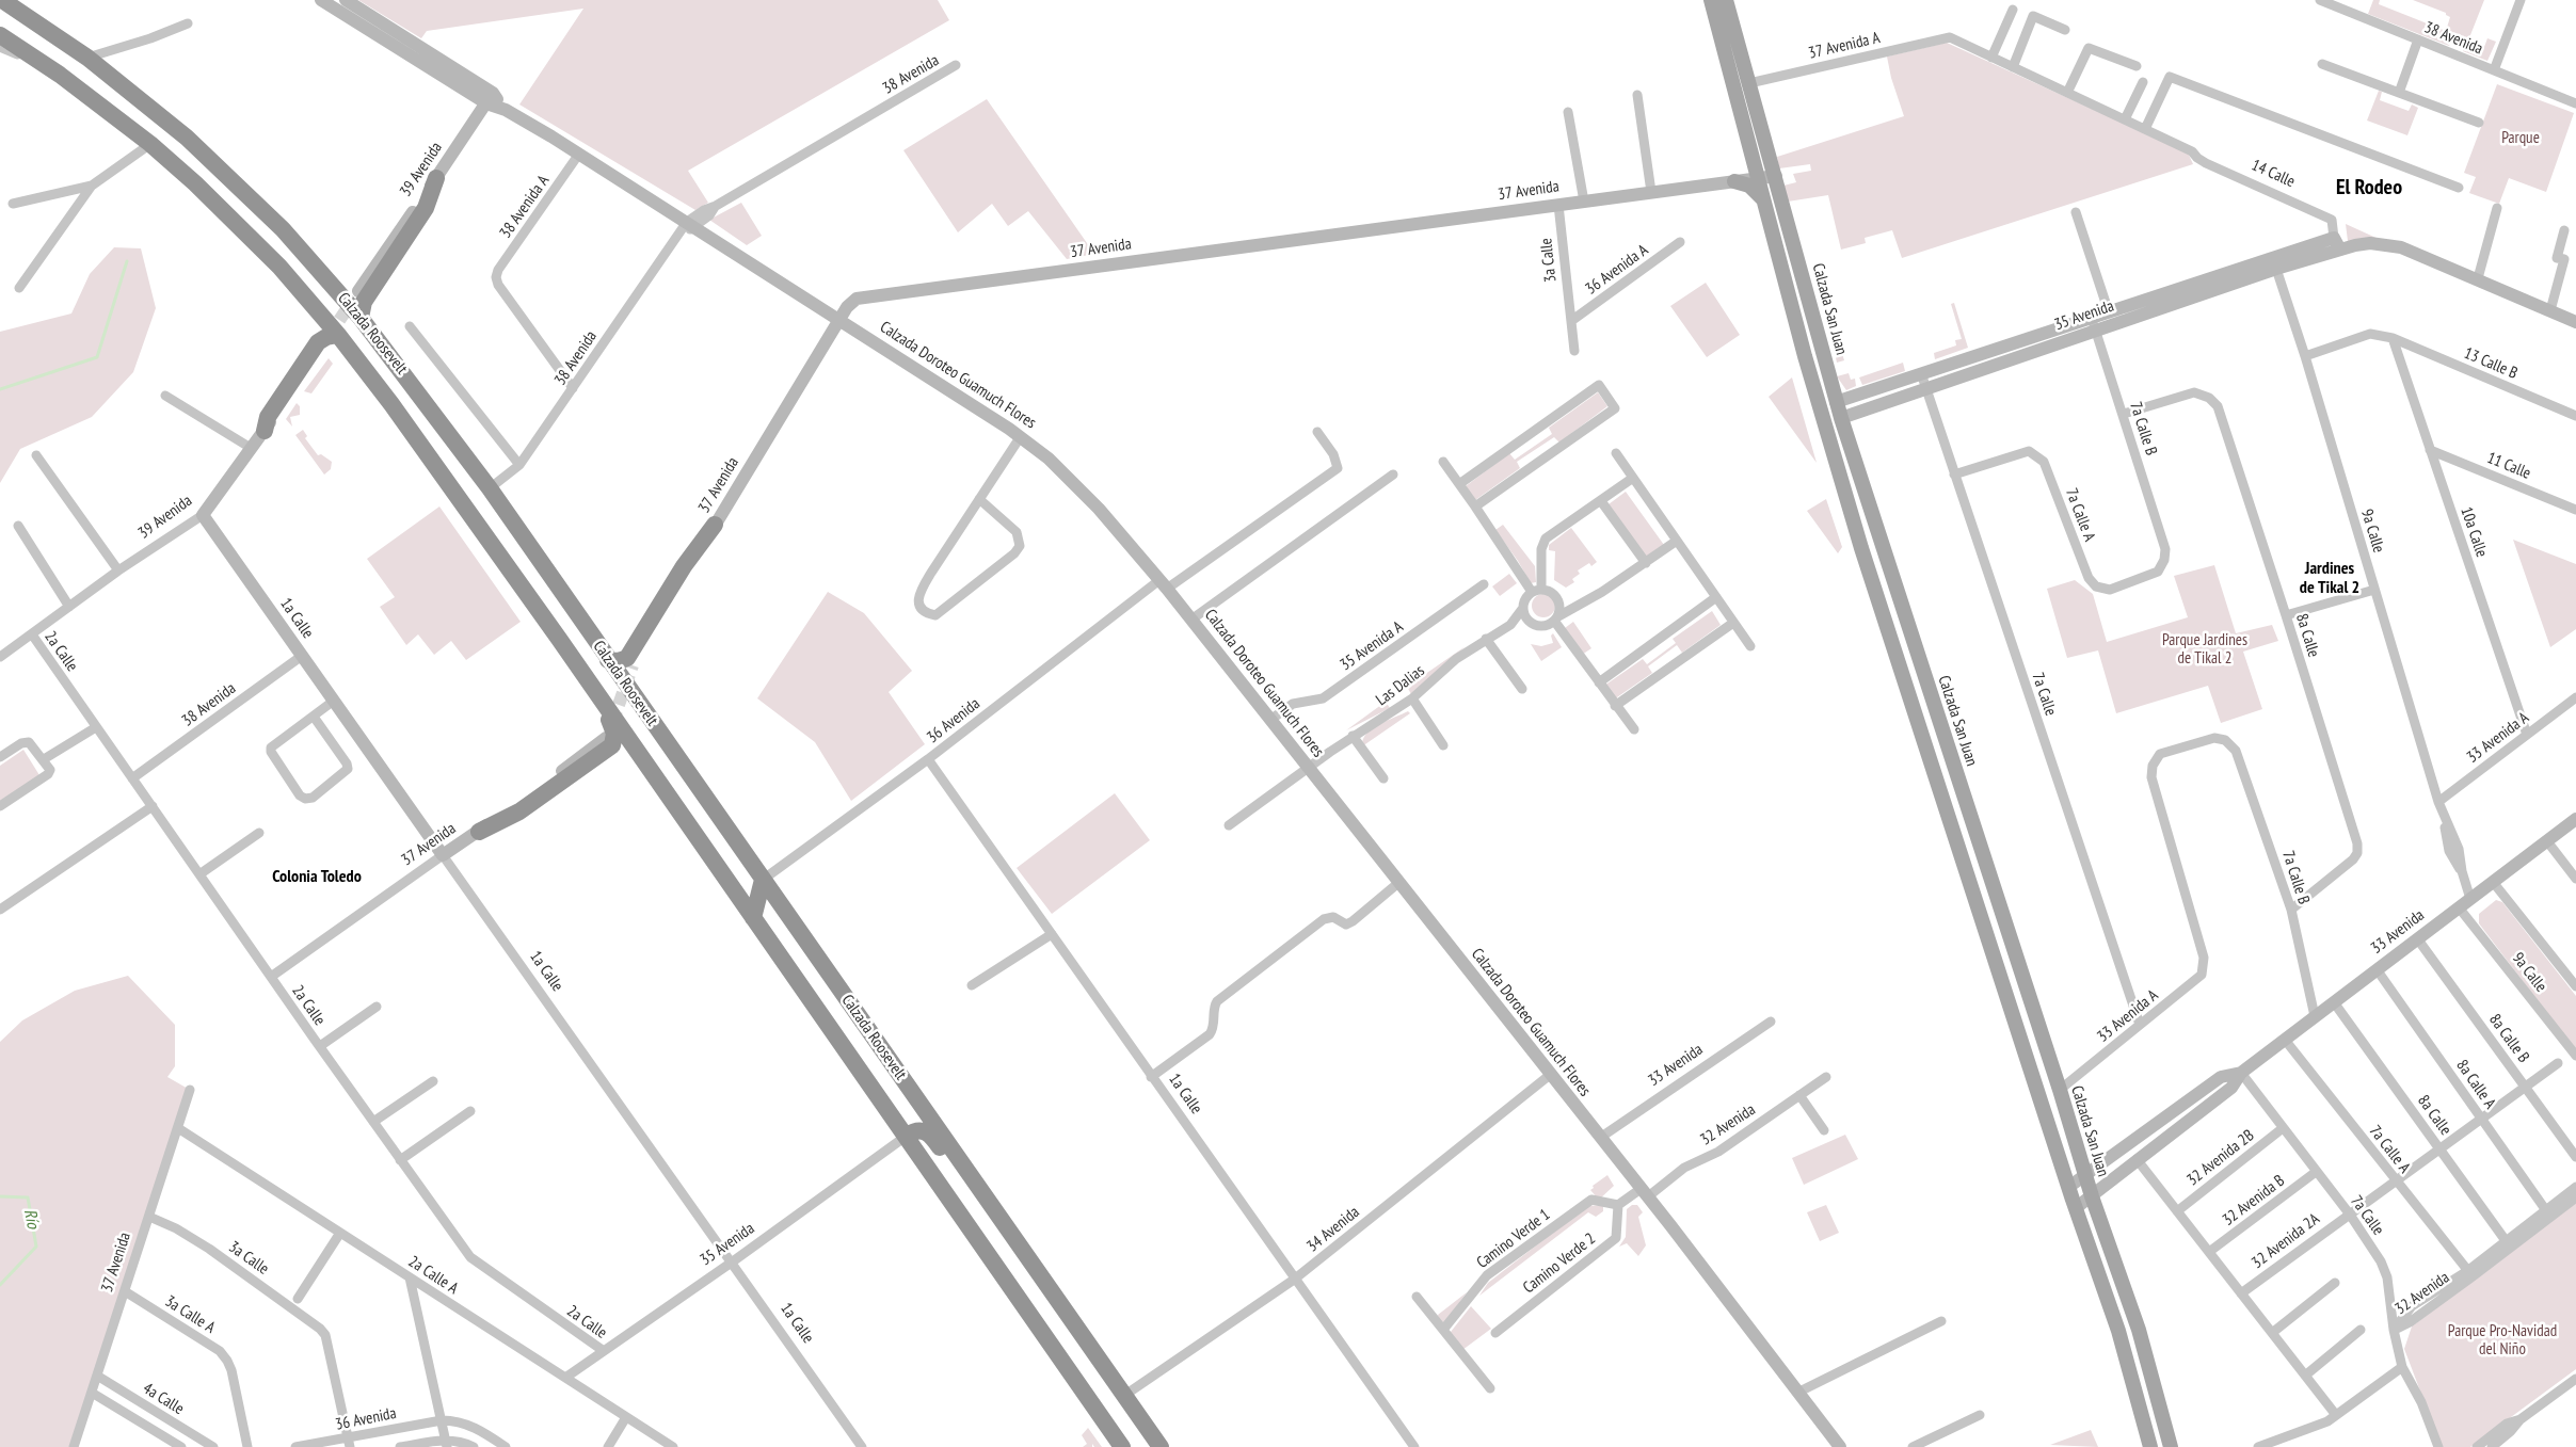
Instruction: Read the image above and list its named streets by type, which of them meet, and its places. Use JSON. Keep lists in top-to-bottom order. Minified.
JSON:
{"streets":{"highway":["Calzada Roosevelt"],"main road":["Calzada San Juan"],"street":["38 Avenida","37 Avenida A","39 Avenida","14 Calle","37 Avenida","38 Avenida A","3a Calle","36 Avenida A","35 Avenida","13 Calle B","Calzada Doroteo Guamuch Flores","7a Calle B","11 Calle","7a Calle A","9a Calle","10a Calle","1a Calle","8a Calle","35 Avenida A","2a Calle","Las Dalias","7a Calle","36 Avenida","33 Avenida A","33 Avenida","8a Calle B","8a Calle A","32 Avenida","32 Avenida 2B","32 Avenida B","34 Avenida","Camino Verde 1","32 Avenida 2A","Camino Verde 2","2a Calle A","3a Calle A","4a Calle"]},"crossings":[["38 Avenida","38 Avenida A"],["38 Avenida","Calzada Roosevelt"],["38 Avenida","Calzada Doroteo Guamuch Flores"],["38 Avenida","1a Calle"],["38 Avenida","2a Calle"],["37 Avenida A","14 Calle"],["37 Avenida A","Calzada San Juan"],["39 Avenida","Calzada Doroteo Guamuch Flores"],["39 Avenida","1a Calle"],["39 Avenida","2a Calle"],["14 Calle","35 Avenida"],["37 Avenida","3a Calle"],["37 Avenida","Calzada San Juan"],["37 Avenida","Calzada Doroteo Guamuch Flores"],["37 Avenida","1a Calle"],["37 Avenida","2a Calle"],["37 Avenida","2a Calle A"],["37 Avenida","3a Calle A"],["37 Avenida","4a Calle"],["38 Avenida A","Calzada Doroteo Guamuch Flores"],["3a Calle","36 Avenida A"],["3a Calle","36 Avenida"],["Calzada San Juan","35 Avenida"],["Calzada San Juan","33 Avenida A"],["Calzada San Juan","33 Avenida"],["35 Avenida","Calzada Roosevelt"],["35 Avenida","7a Calle B"],["35 Avenida","9a Calle"],["35 Avenida","1a Calle"],["35 Avenida","2a Calle"],["35 Avenida","7a Calle"],["35 Avenida","2a Calle A"],["Calzada Roosevelt","36 Avenida"],["Calzada Roosevelt","34 Avenida"],["13 Calle B","9a Calle"],["13 Calle B","10a Calle"],["Calzada Doroteo Guamuch Flores","35 Avenida A"],["Calzada Doroteo Guamuch Flores","Las Dalias"],["Calzada Doroteo Guamuch Flores","36 Avenida"],["Calzada Doroteo Guamuch Flores","33 Avenida"],["Calzada Doroteo Guamuch Flores","32 Avenida"],["Calzada Doroteo Guamuch Flores","34 Avenida"],["7a Calle B","7a Calle A"],["7a Calle B","8a Calle"],["7a Calle B","33 Avenida A"],["7a Calle B","33 Avenida"],["11 Calle","10a Calle"],["7a Calle A","7a Calle"],["7a Calle A","33 Avenida"],["7a Calle A","32 Avenida"],["7a Calle A","32 Avenida 2A"],["9a Calle","33 Avenida A"],["9a Calle","33 Avenida"],["10a Calle","33 Avenida A"],["1a Calle","36 Avenida"],["1a Calle","34 Avenida"],["8a Calle","33 Avenida"],["8a Calle","32 Avenida"],["8a Calle","32 Avenida 2A"],["7a Calle","33 Avenida A"],["7a Calle","33 Avenida"],["7a Calle","32 Avenida"],["7a Calle","32 Avenida 2B"],["7a Calle","32 Avenida B"],["7a Calle","32 Avenida 2A"],["33 Avenida","8a Calle B"],["33 Avenida","8a Calle A"],["8a Calle B","32 Avenida 2A"],["8a Calle A","32 Avenida"],["8a Calle A","32 Avenida 2A"],["32 Avenida","Camino Verde 1"],["32 Avenida","Camino Verde 2"],["Camino Verde 1","Camino Verde 2"]],"districts":["El Rodeo","Jardines de Tikal 2","Colonia Toledo"],"water":["Río"],"parks":["Parque","Parque Jardines de Tikal 2","Parque Pro-Navidad del Niño"]}
